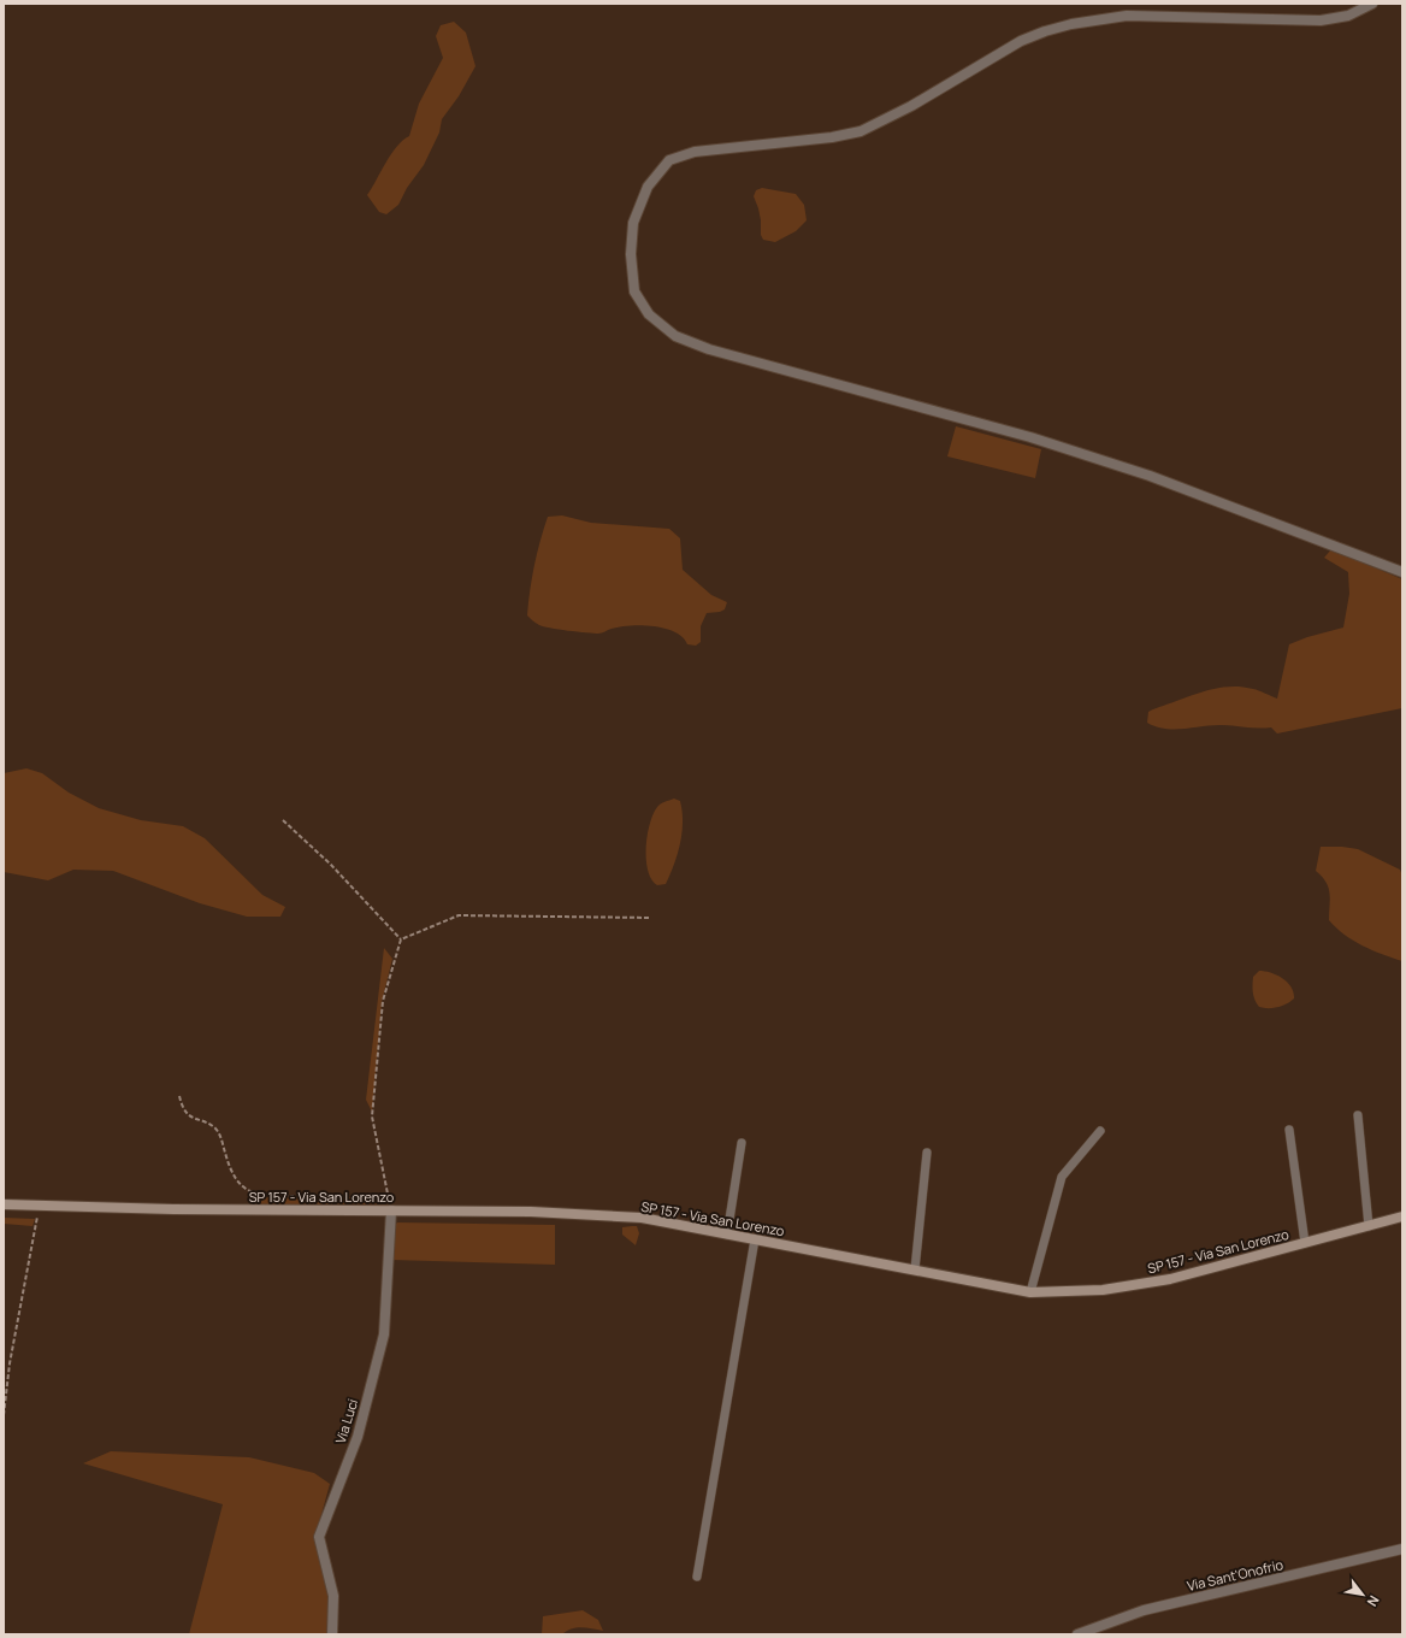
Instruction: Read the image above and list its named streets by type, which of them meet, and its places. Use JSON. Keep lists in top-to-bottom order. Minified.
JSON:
{"streets":{"main road":["SP 157 - Via San Lorenzo"],"street":["Via Luci","Via Sant'Onofrio"]},"crossings":[["SP 157 - Via San Lorenzo","Via Luci"]],"north":"bottom right"}
